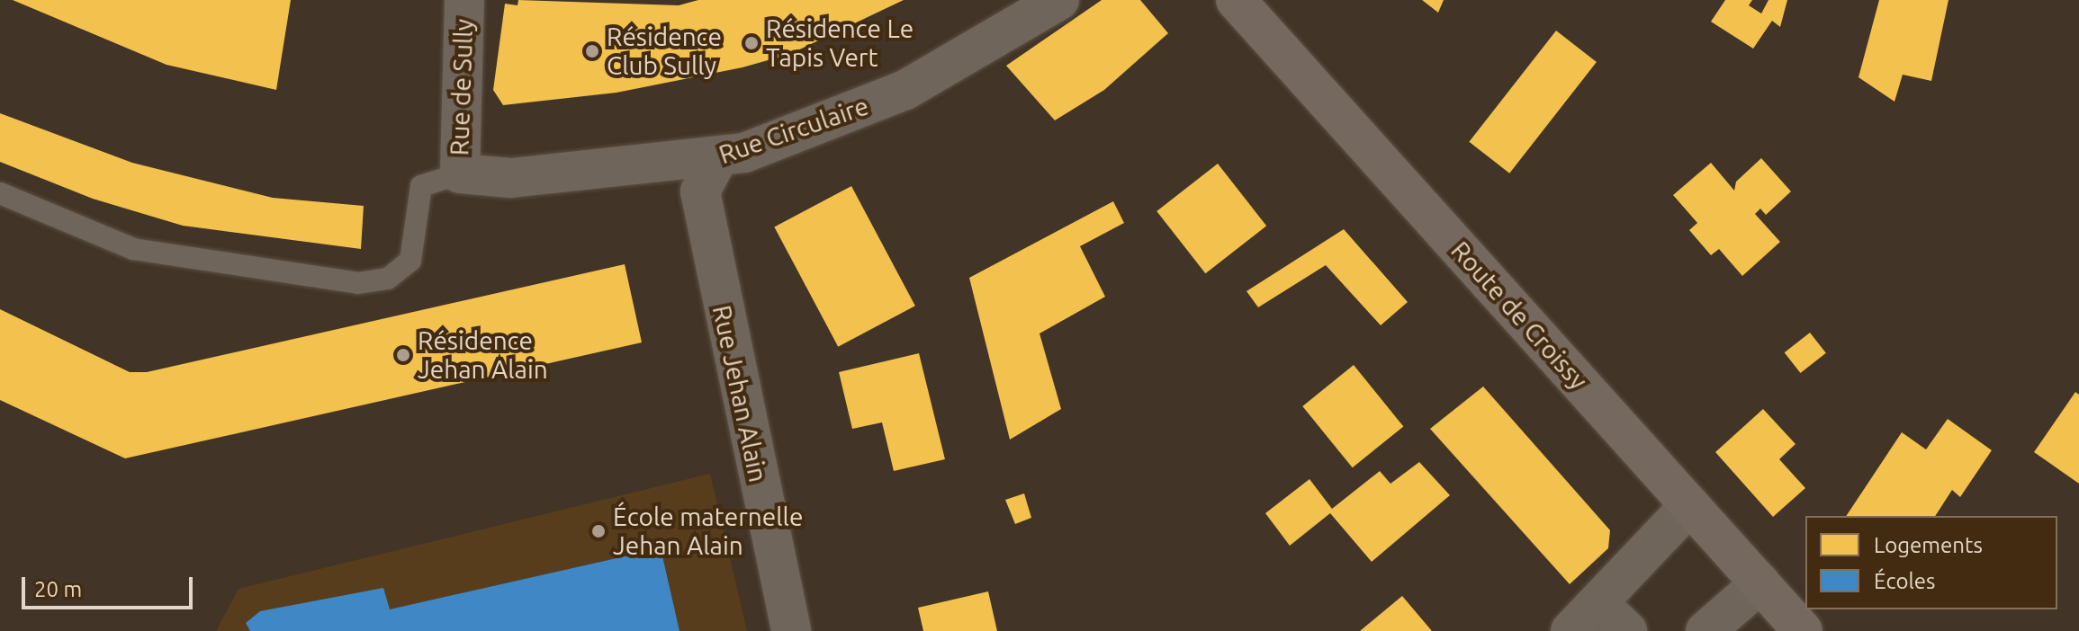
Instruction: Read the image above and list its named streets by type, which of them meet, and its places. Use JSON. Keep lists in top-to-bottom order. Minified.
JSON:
{"streets":{"main road":["Route de Croissy"],"street":["Rue de Sully","Rue Circulaire","Rue Jehan Alain"]},"crossings":[["Rue de Sully","Rue Circulaire"],["Rue Circulaire","Rue Jehan Alain"]],"places":["Résidence Le Tapis Vert","Résidence Club Sully","Résidence Jehan Alain","École maternelle Jehan Alain"],"legend":["Logements","Écoles"],"scale_bar":"20 m"}
